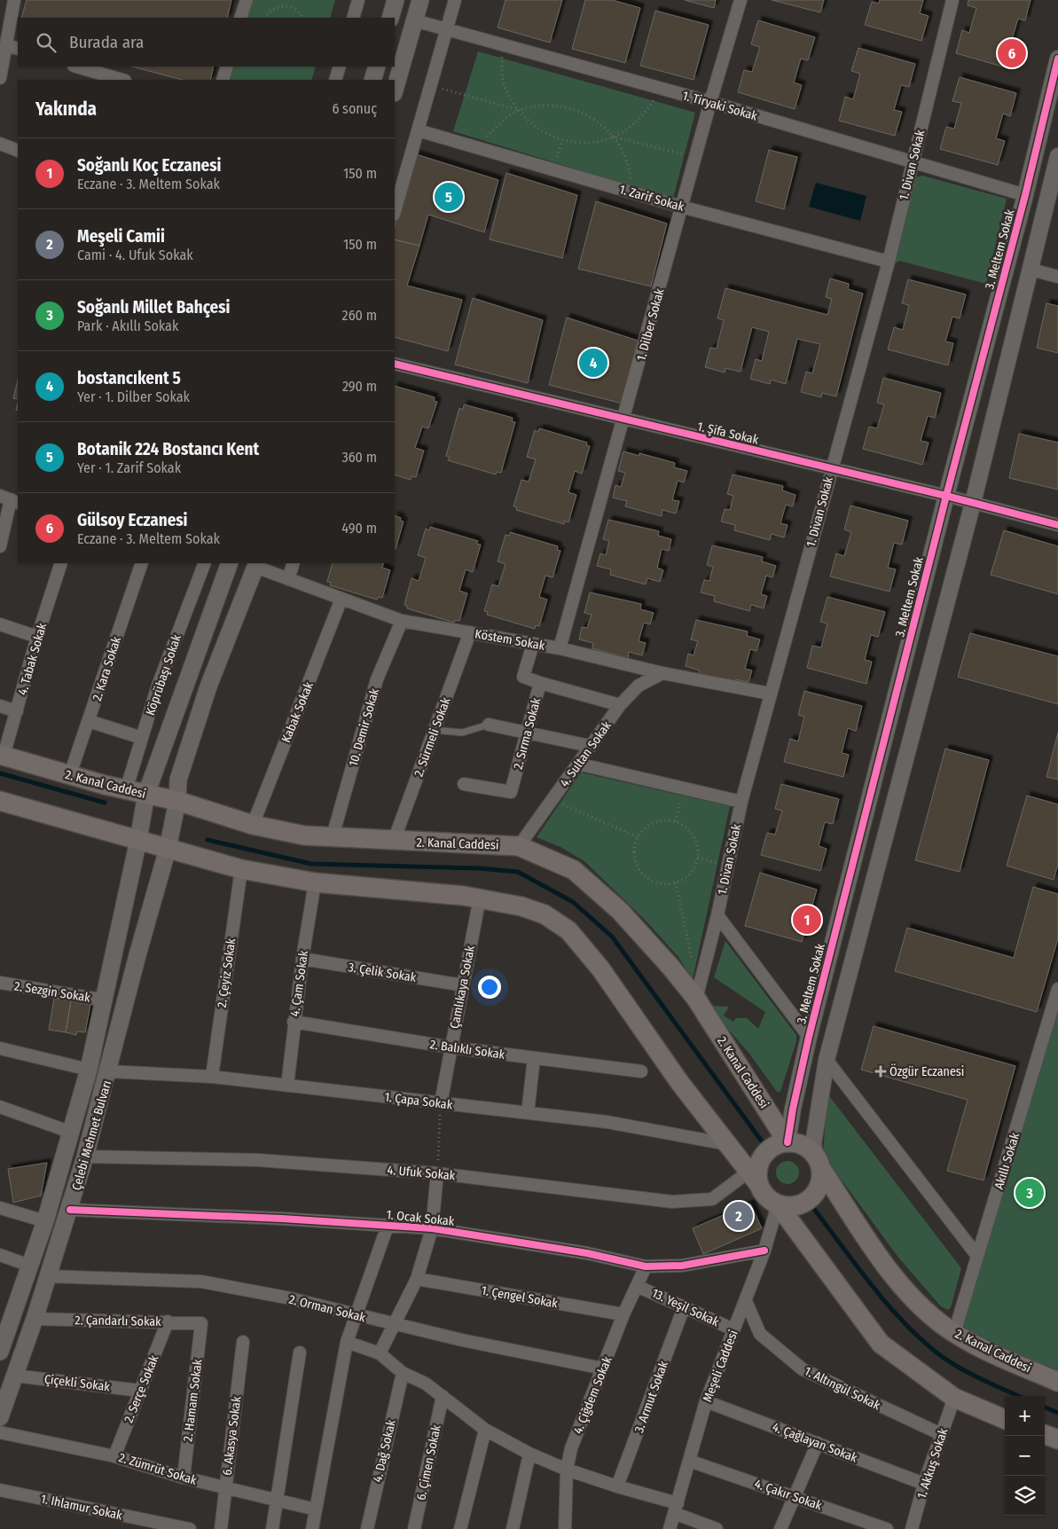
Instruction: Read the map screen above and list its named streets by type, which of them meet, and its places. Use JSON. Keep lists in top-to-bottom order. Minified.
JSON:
{"streets":{"main road":["2. Kanal Caddesi","Çelebi Mehmet Bulvarı"],"street":["1. Tiryaki Sokak","1. Divan Sokak","1. Zarif Sokak","3. Meltem Sokak","1. Dilber Sokak","1. Şifa Sokak","Köstem Sokak","4. Tabak Sokak","2. Kara Sokak","Köprübaşı Sokak","Kabak Sokak","10. Demir Sokak","2. Sırma Sokak","2. Sürmeli Sokak","4. Sultan Sokak","3. Çelik Sokak","2. Çeyiz Sokak","4. Çam Sokak","Çamlıkaya Sokak","2. Sezgin Sokak","2. Balıklı Sokak","1. Çapa Sokak","Akıllı Sokak","4. Ufuk Sokak","1. Ocak Sokak","1. Çengel Sokak","13. Yeşil Sokak","2. Orman Sokak","2. Çandarlı Sokak","Meşeli Caddesi","Çiçekli Sokak","1. Altıngül Sokak","2. Serçe Sokak","4. Çiğdem Sokak","3. Armut Sokak","2. Hamam Sokak","6. Akasya Sokak","4. Çağlayan Sokak","4. Dağ Sokak","6. Çimen Sokak","1. Akkuş Sokak","2. Zümrüt Sokak","4. Çakır Sokak","1. Ihlamur Sokak"]},"crossings":[["1. Tiryaki Sokak","1. Divan Sokak"],["1. Tiryaki Sokak","3. Meltem Sokak"],["1. Tiryaki Sokak","1. Dilber Sokak"],["1. Divan Sokak","1. Zarif Sokak"],["1. Divan Sokak","1. Şifa Sokak"],["1. Divan Sokak","Köstem Sokak"],["1. Divan Sokak","2. Kanal Caddesi"],["1. Zarif Sokak","1. Dilber Sokak"],["3. Meltem Sokak","1. Şifa Sokak"],["3. Meltem Sokak","2. Kanal Caddesi"],["3. Meltem Sokak","4. Ufuk Sokak"],["3. Meltem Sokak","Meşeli Caddesi"],["1. Dilber Sokak","1. Şifa Sokak"],["1. Dilber Sokak","Köstem Sokak"],["Köstem Sokak","Kabak Sokak"],["Köstem Sokak","10. Demir Sokak"],["Köstem Sokak","2. Sürmeli Sokak"],["Köstem Sokak","4. Sultan Sokak"],["Köstem Sokak","Çelebi Mehmet Bulvarı"],["4. Tabak Sokak","2. Kanal Caddesi"],["2. Kara Sokak","2. Kanal Caddesi"],["Köprübaşı Sokak","2. Kanal Caddesi"],["Kabak Sokak","2. Kanal Caddesi"],["10. Demir Sokak","2. Kanal Caddesi"],["2. Sırma Sokak","4. Sultan Sokak"],["2. Sürmeli Sokak","2. Kanal Caddesi"],["4. Sultan Sokak","2. Kanal Caddesi"],["2. Kanal Caddesi","Çelebi Mehmet Bulvarı"],["2. Kanal Caddesi","Akıllı Sokak"],["2. Kanal Caddesi","4. Ufuk Sokak"],["2. Kanal Caddesi","Meşeli Caddesi"],["3. Çelik Sokak","4. Çam Sokak"],["3. Çelik Sokak","Çamlıkaya Sokak"],["2. Çeyiz Sokak","1. Çapa Sokak"],["4. Çam Sokak","2. Balıklı Sokak"],["4. Çam Sokak","1. Çapa Sokak"],["Çamlıkaya Sokak","2. Balıklı Sokak"],["Çamlıkaya Sokak","1. Çapa Sokak"],["2. Sezgin Sokak","Çelebi Mehmet Bulvarı"],["1. Çapa Sokak","Çelebi Mehmet Bulvarı"],["Çelebi Mehmet Bulvarı","4. Ufuk Sokak"],["Çelebi Mehmet Bulvarı","1. Ocak Sokak"],["Çelebi Mehmet Bulvarı","2. Orman Sokak"],["Çelebi Mehmet Bulvarı","2. Çandarlı Sokak"],["Çelebi Mehmet Bulvarı","Çiçekli Sokak"],["4. Ufuk Sokak","1. Ocak Sokak"],["4. Ufuk Sokak","Meşeli Caddesi"],["1. Ocak Sokak","1. Çengel Sokak"],["1. Ocak Sokak","2. Orman Sokak"],["1. Ocak Sokak","Meşeli Caddesi"],["1. Ocak Sokak","4. Çiğdem Sokak"],["1. Çengel Sokak","4. Çiğdem Sokak"],["13. Yeşil Sokak","Meşeli Caddesi"],["13. Yeşil Sokak","4. Çiğdem Sokak"],["13. Yeşil Sokak","3. Armut Sokak"],["2. Orman Sokak","4. Çiğdem Sokak"],["2. Çandarlı Sokak","2. Serçe Sokak"],["2. Çandarlı Sokak","2. Hamam Sokak"],["Meşeli Caddesi","1. Altıngül Sokak"],["Meşeli Caddesi","4. Çağlayan Sokak"],["Meşeli Caddesi","4. Çakır Sokak"],["Çiçekli Sokak","2. Serçe Sokak"],["1. Altıngül Sokak","1. Akkuş Sokak"],["2. Serçe Sokak","2. Zümrüt Sokak"],["2. Hamam Sokak","2. Zümrüt Sokak"],["6. Akasya Sokak","2. Zümrüt Sokak"],["4. Çağlayan Sokak","1. Akkuş Sokak"]],"places":{"health":["Özgür Eczanesi"]},"page":{"search":"Burada ara","pins":["6","5","4","1","3","2"],"heading":["Yakında","6 sonuç"],"list":[{"mark":"1","name":"Soğanlı Koç Eczanesi","note":"Eczane · 3. Meltem Sokak","value":"150 m"},{"mark":"2","name":"Meşeli Camii","note":"Cami · 4. Ufuk Sokak","value":"150 m"},{"mark":"3","name":"Soğanlı Millet Bahçesi","note":"Park · Akıllı Sokak","value":"260 m"},{"mark":"4","name":"bostancıkent 5","note":"Yer · 1. Dilber Sokak","value":"290 m"},{"mark":"5","name":"Botanik 224 Bostancı Kent","note":"Yer · 1. Zarif Sokak","value":"360 m"},{"mark":"6","name":"Gülsoy Eczanesi","note":"Eczane · 3. Meltem Sokak","value":"490 m"}],"map_buttons":["+","−"]}}
